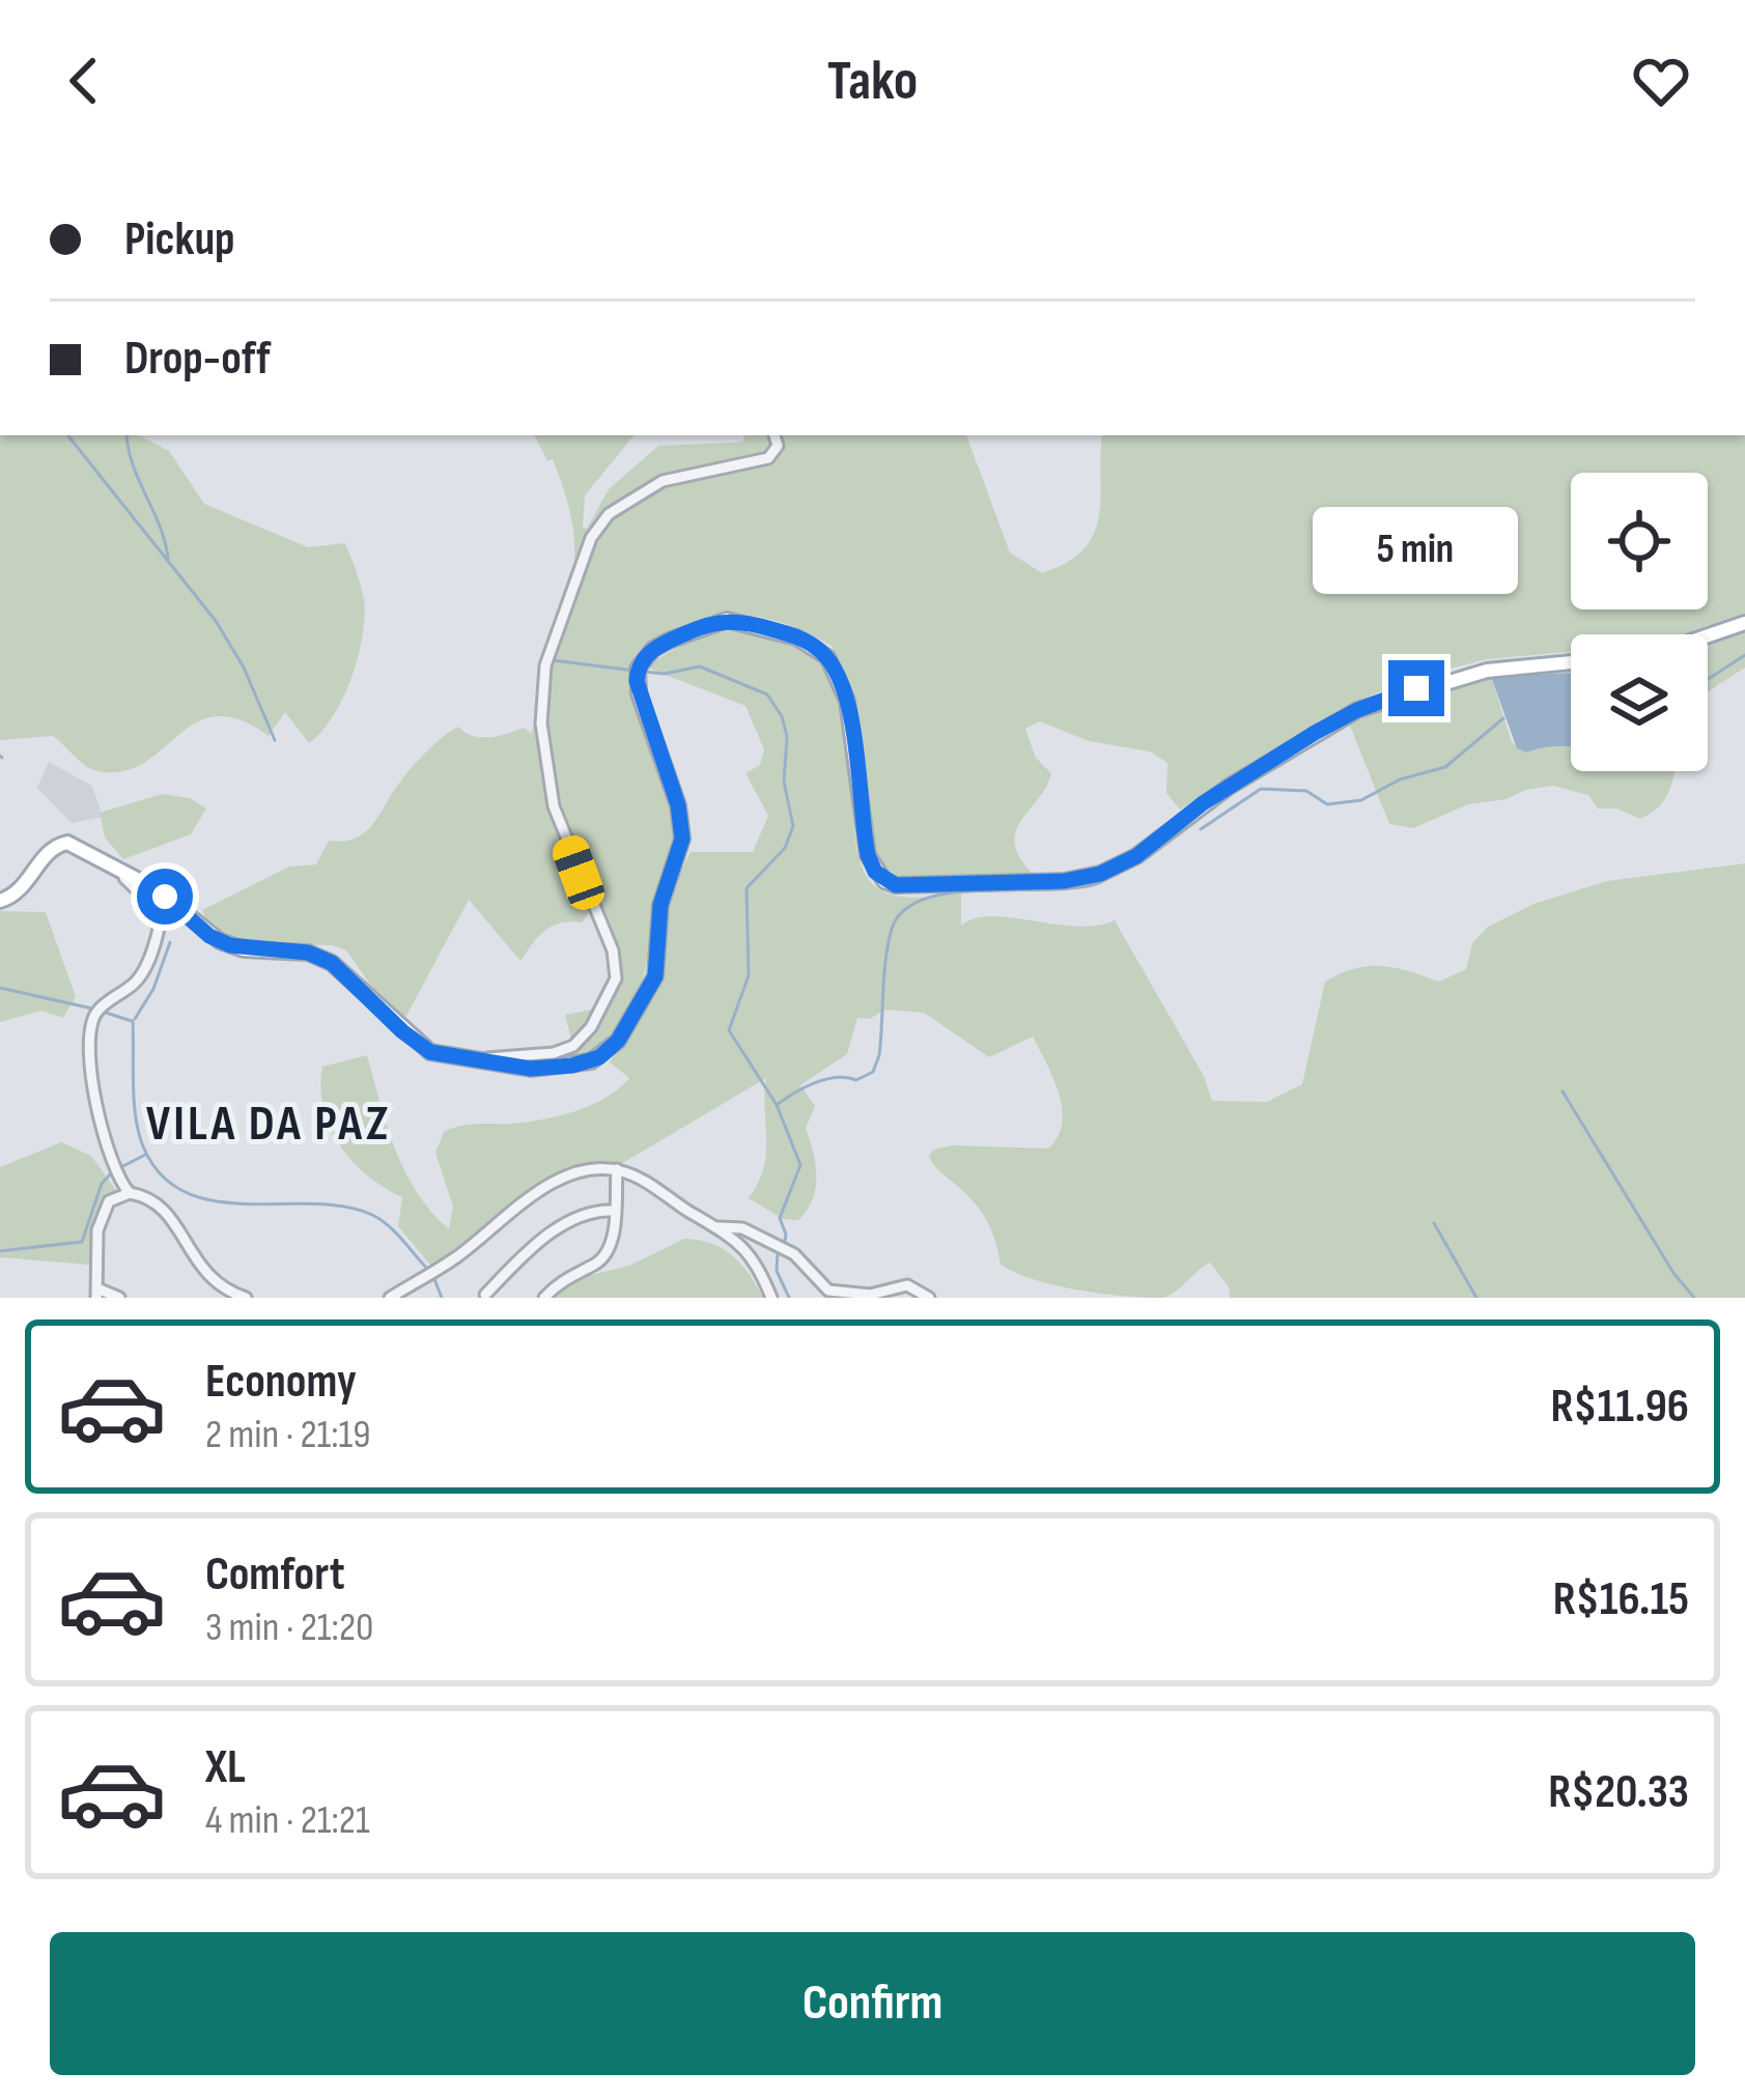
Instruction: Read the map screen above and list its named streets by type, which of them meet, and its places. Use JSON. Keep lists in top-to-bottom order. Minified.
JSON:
{"districts":["VILA DA PAZ"],"page":{"header":"Tako","banner":["Pickup","Drop-off"],"bubble":"5 min","list":[{"name":"Economy","note":"2 min · 21:19","value":"R$11.96"},{"name":"Comfort","note":"3 min · 21:20","value":"R$16.15"},{"name":"XL","note":"4 min · 21:21","value":"R$20.33"}],"buttons":"Confirm"}}
